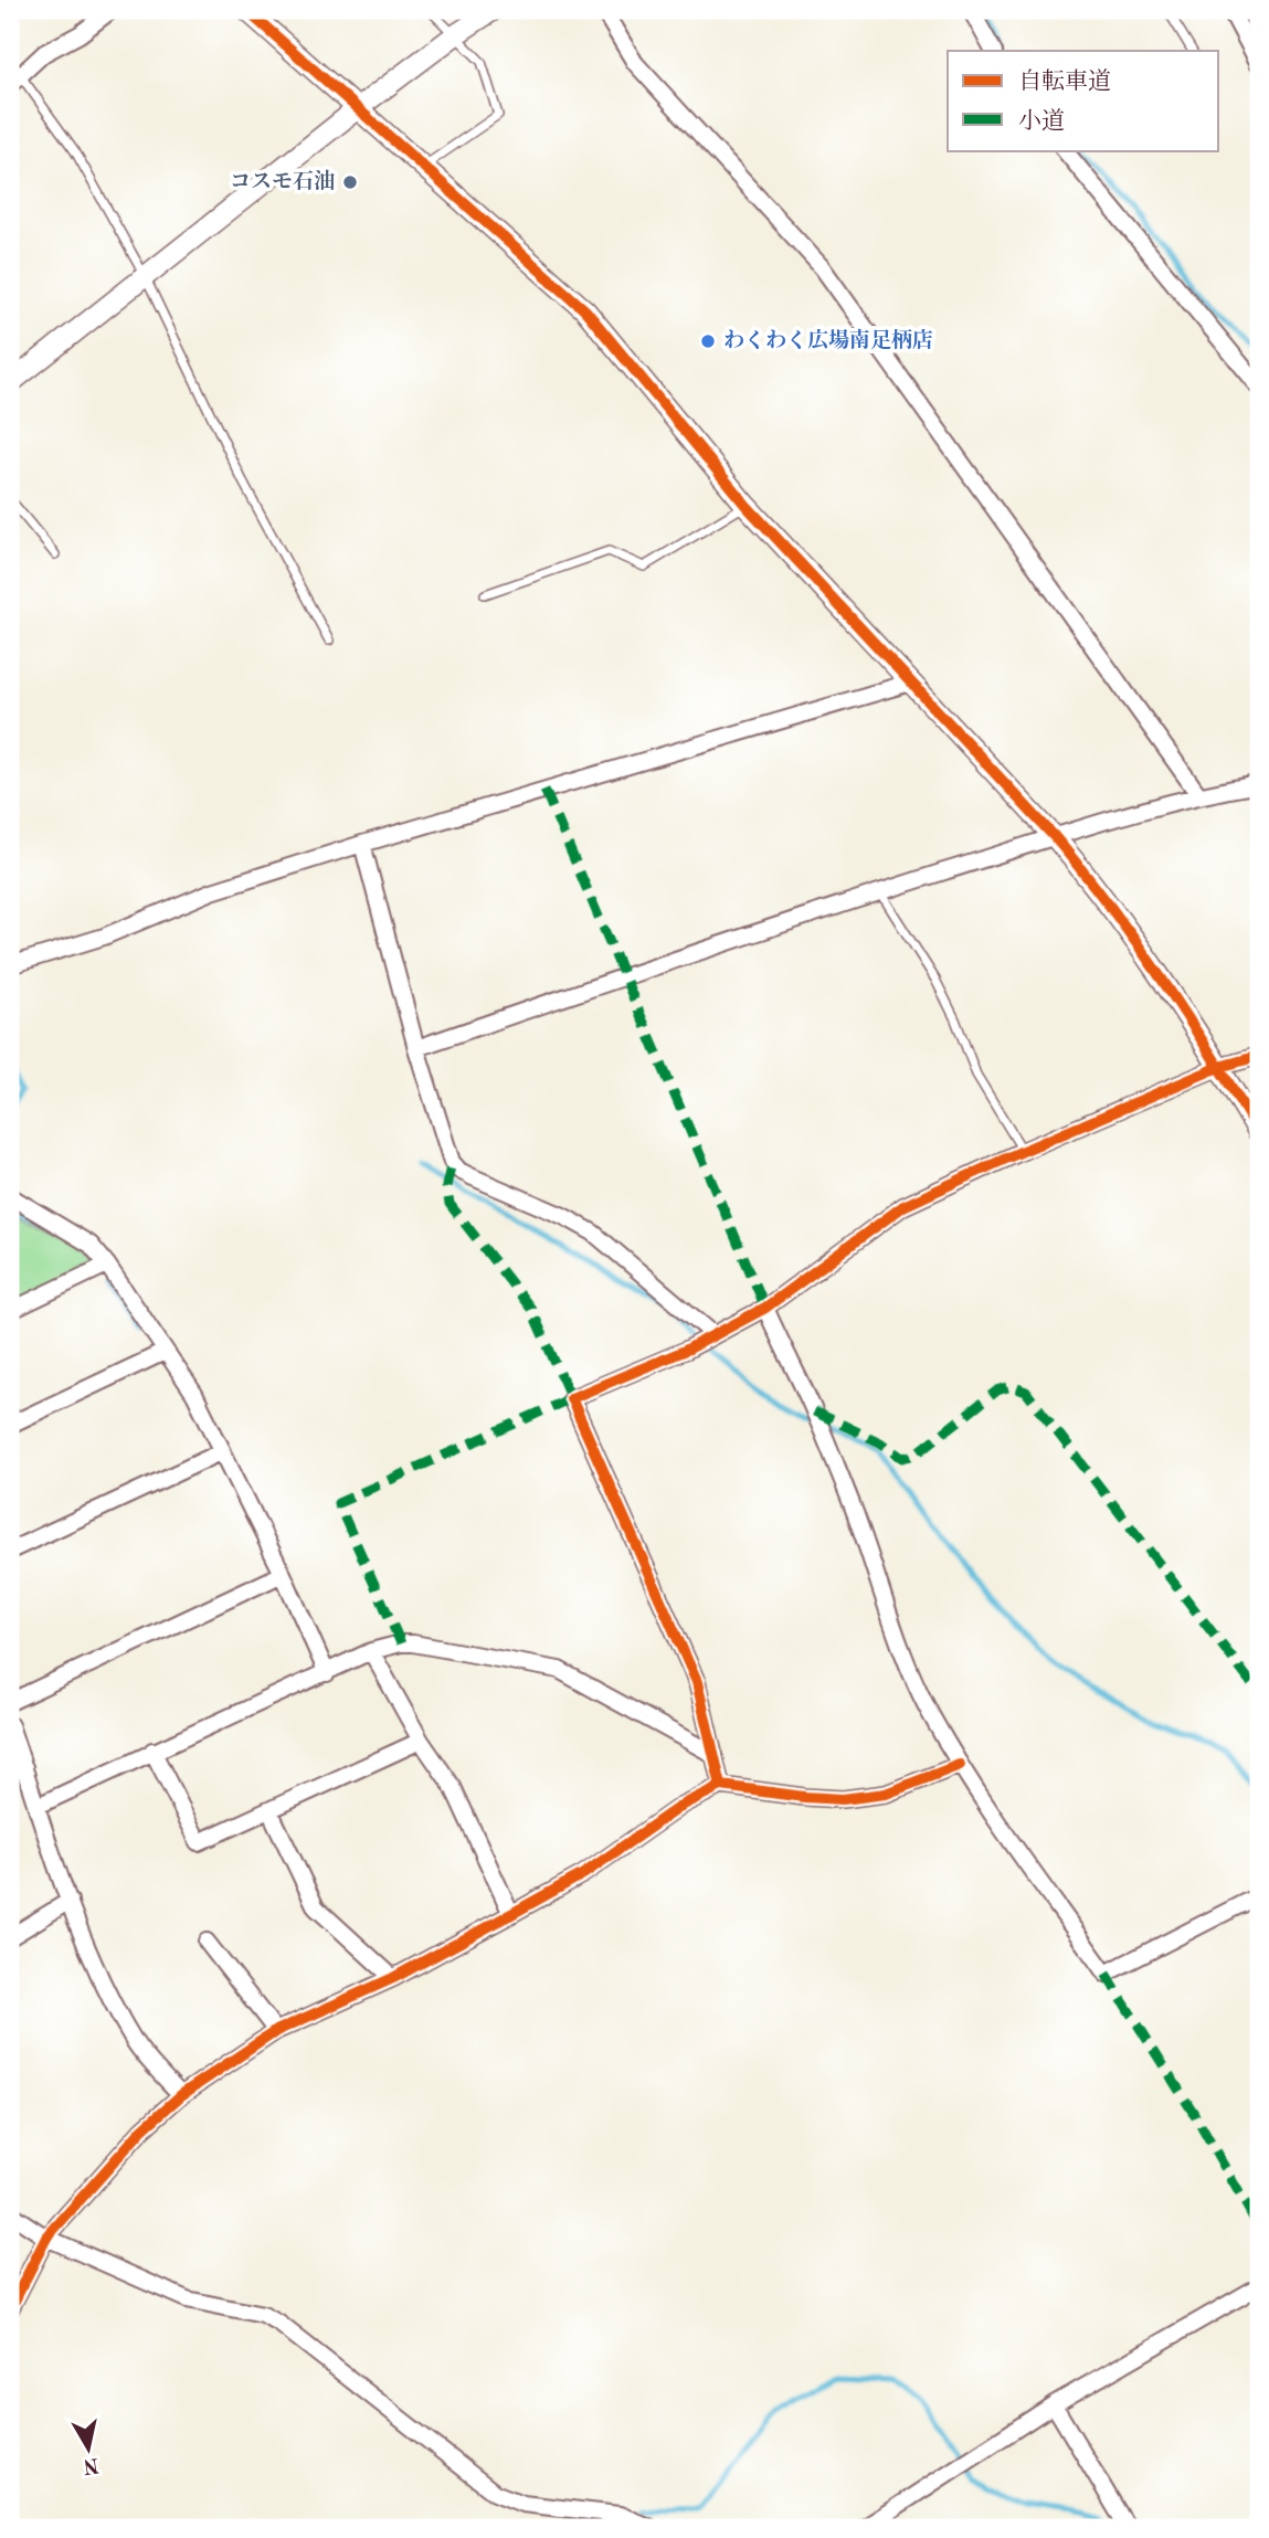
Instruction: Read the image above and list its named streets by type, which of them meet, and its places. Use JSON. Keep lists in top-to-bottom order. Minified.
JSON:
{"places":["コスモ石油","わくわく広場南足柄店"],"legend":["自転車道","小道"],"north":"bottom"}
